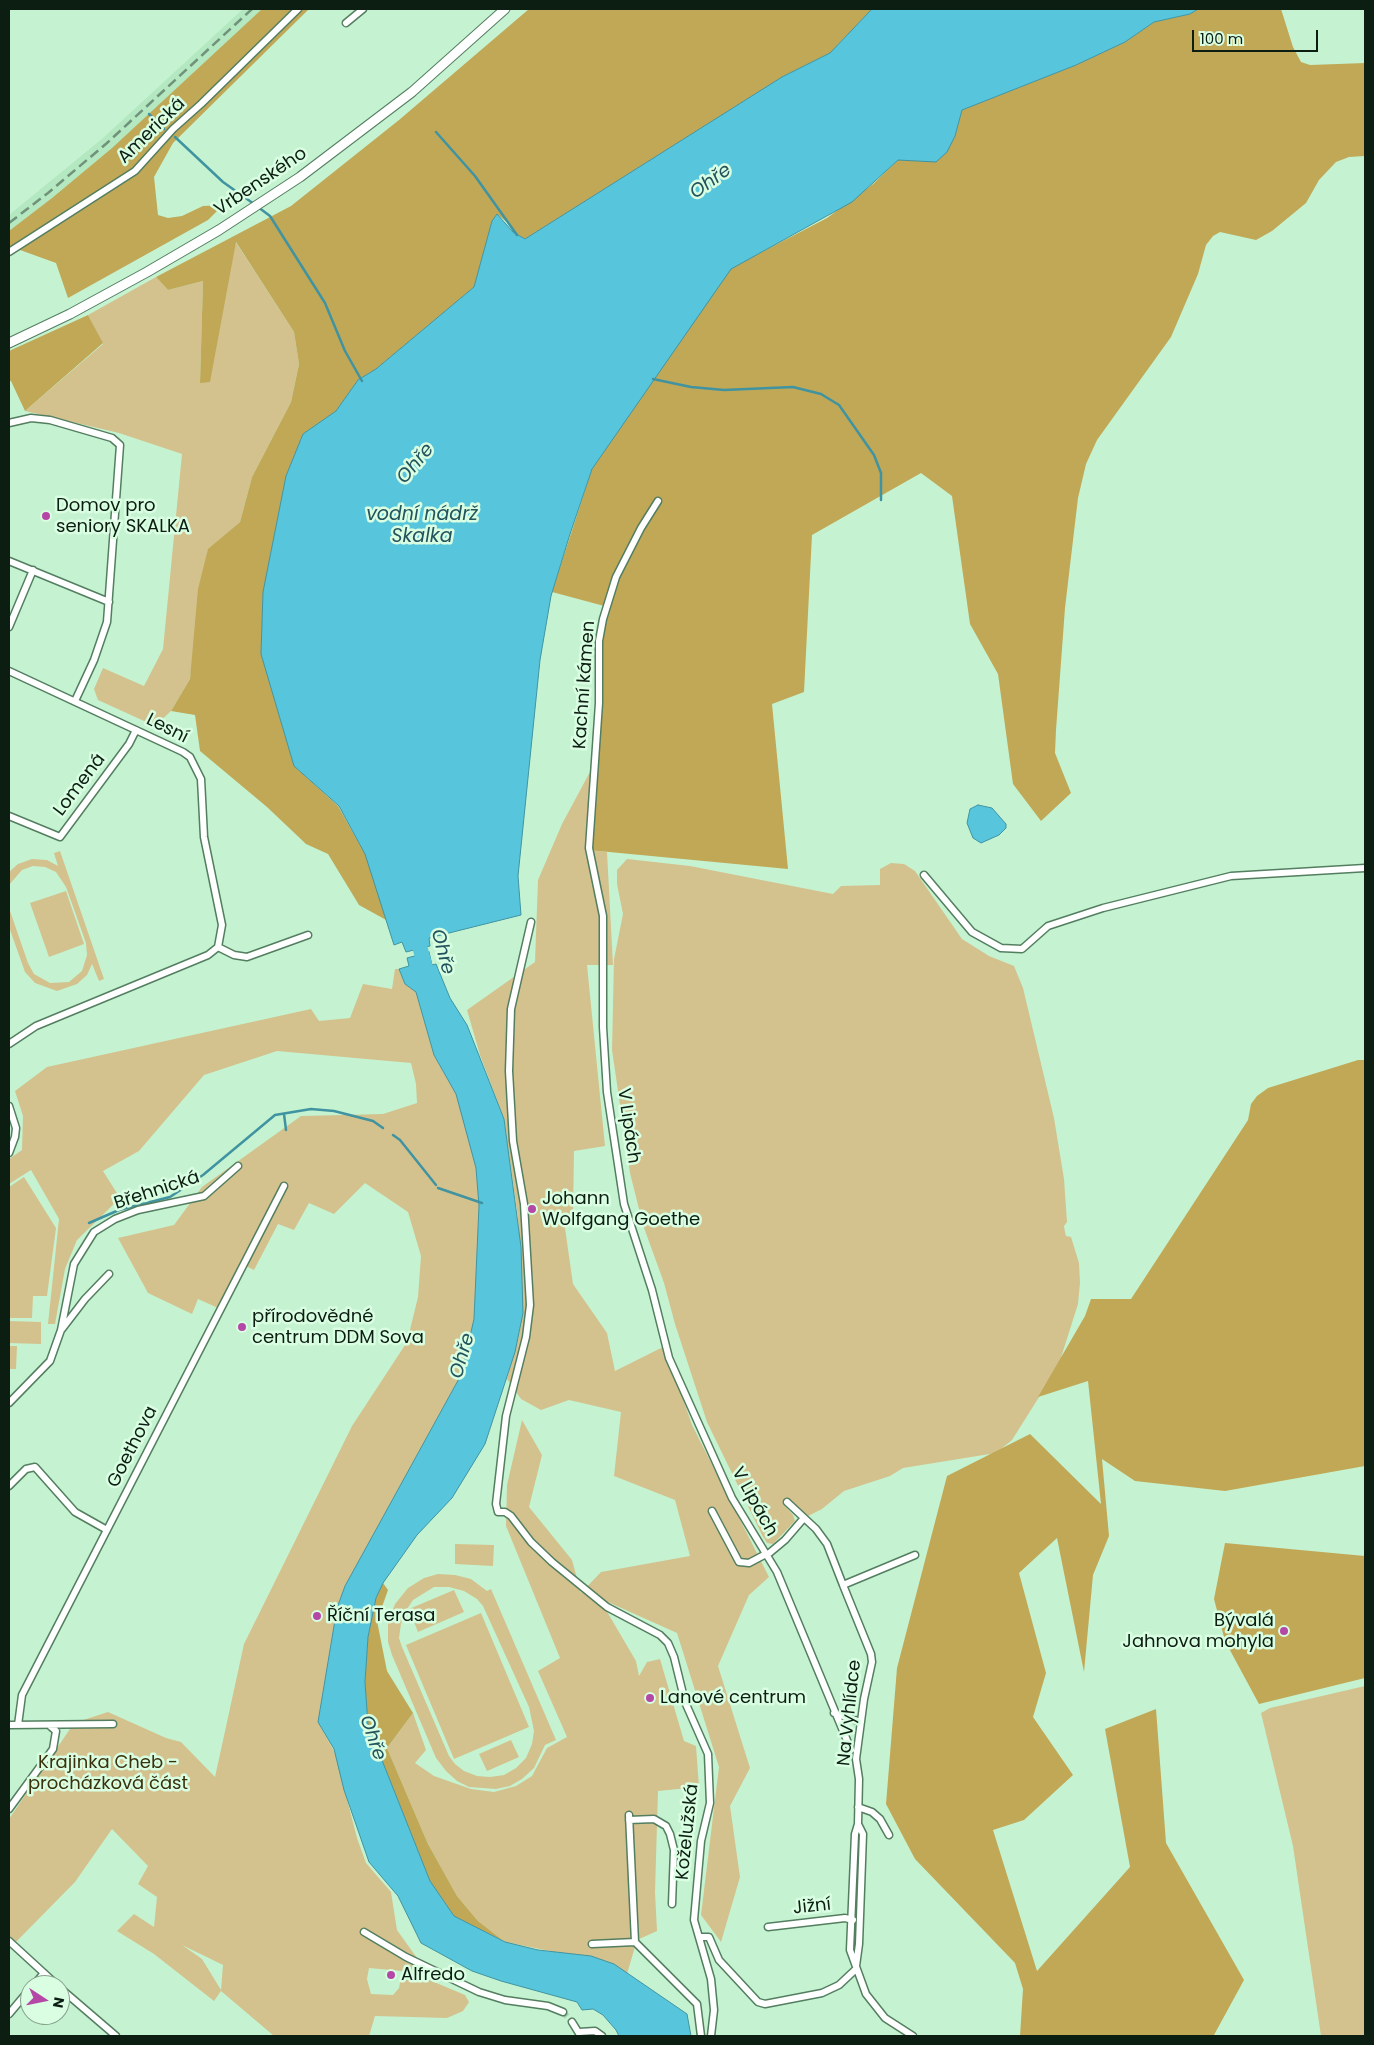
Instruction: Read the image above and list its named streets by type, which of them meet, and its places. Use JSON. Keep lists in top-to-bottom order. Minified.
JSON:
{"streets":{"main road":["Vrbenského"],"street":["Americká","Kachní kámen","Lesní","Lomená","V Lipách","Břehnická","Goethova","Na Vyhlídce","Koželužská","Jižní"]},"crossings":[["Kachní kámen","V Lipách"],["Lesní","Lomená"],["Na Vyhlídce","Jižní"]],"water":["Ohře","vodní nádrž Skalka"],"parks":["Krajinka Cheb - procházková část"],"places":["Domov pro seniory SKALKA","Johann Wolfgang Goethe","přírodovědné centrum DDM Sova","Říční Terasa","Bývalá Jahnova mohyla","Lanové centrum","Alfredo"],"scale_bar":"100 m","north":"right"}
